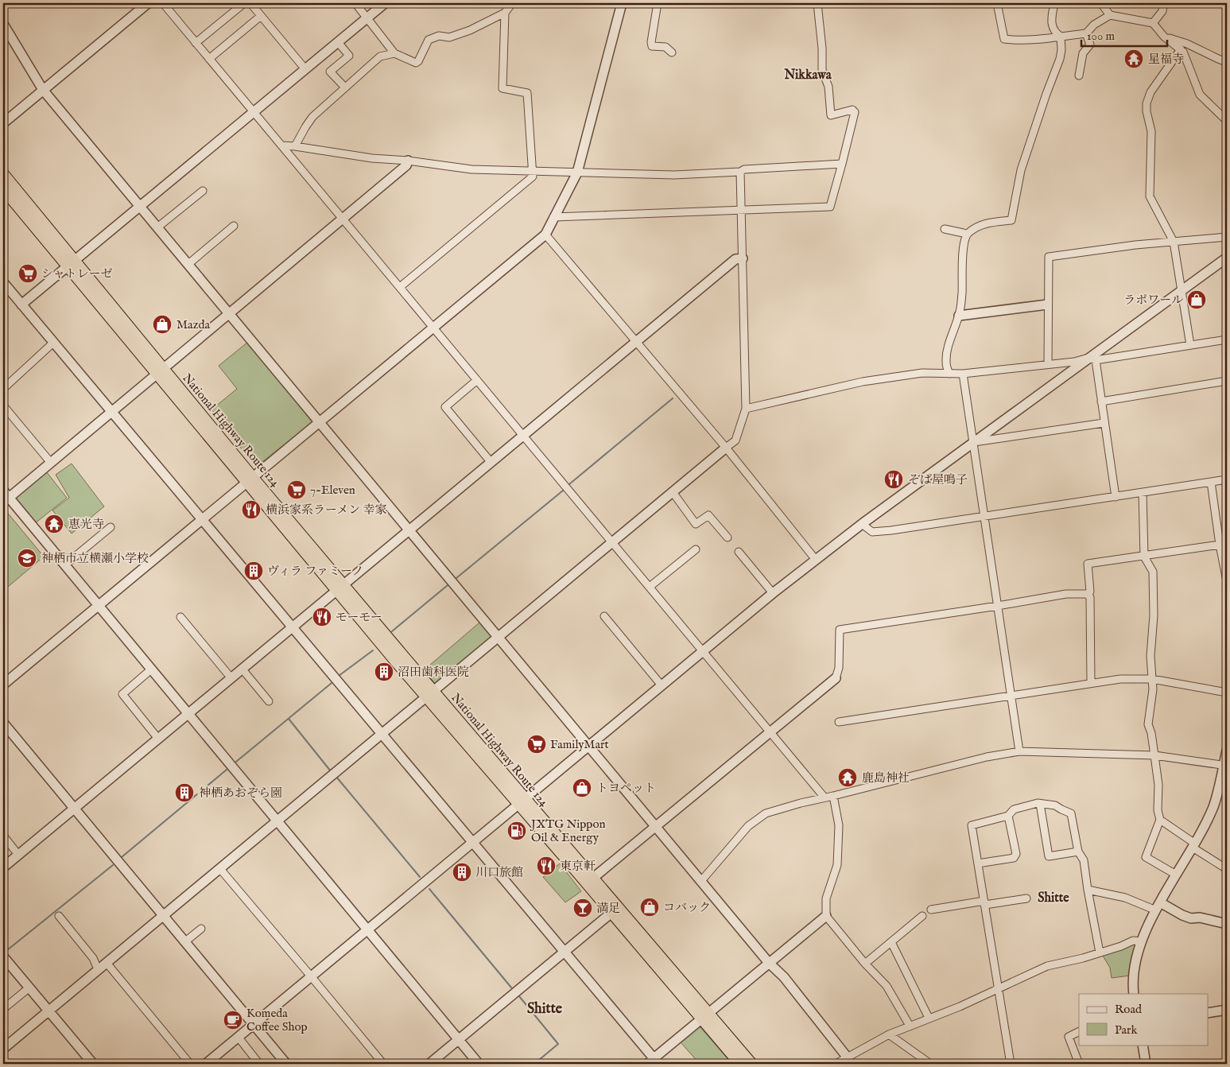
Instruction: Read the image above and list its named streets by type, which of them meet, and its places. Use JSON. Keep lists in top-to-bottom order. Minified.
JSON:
{"streets":{"highway":["National Highway Route 124"]},"districts":["Nikkawa","Shitte","Shitte"],"places":{"temple":["星福寺","恵光寺","鹿島神社"],"supermarket":["シャトレーゼ","7-Eleven","FamilyMart"],"shop":["ラポワール","Mazda","トヨペット","コバック"],"restaurant":["そば屋鳴子","横浜家系ラーメン 幸家","モーモー","東京軒"],"school or university":["神栖市立横瀬小学校"],"building":["ヴィラ ファミーノ","沼田歯科医院","神栖あおぞら園","川口旅館"],"fuel station":["JXTG Nippon Oil & Energy"],"bar":["満足"],"cafe":["Komeda Coffee Shop"]},"legend":["Road","Park"],"scale_bar":"100 m"}
